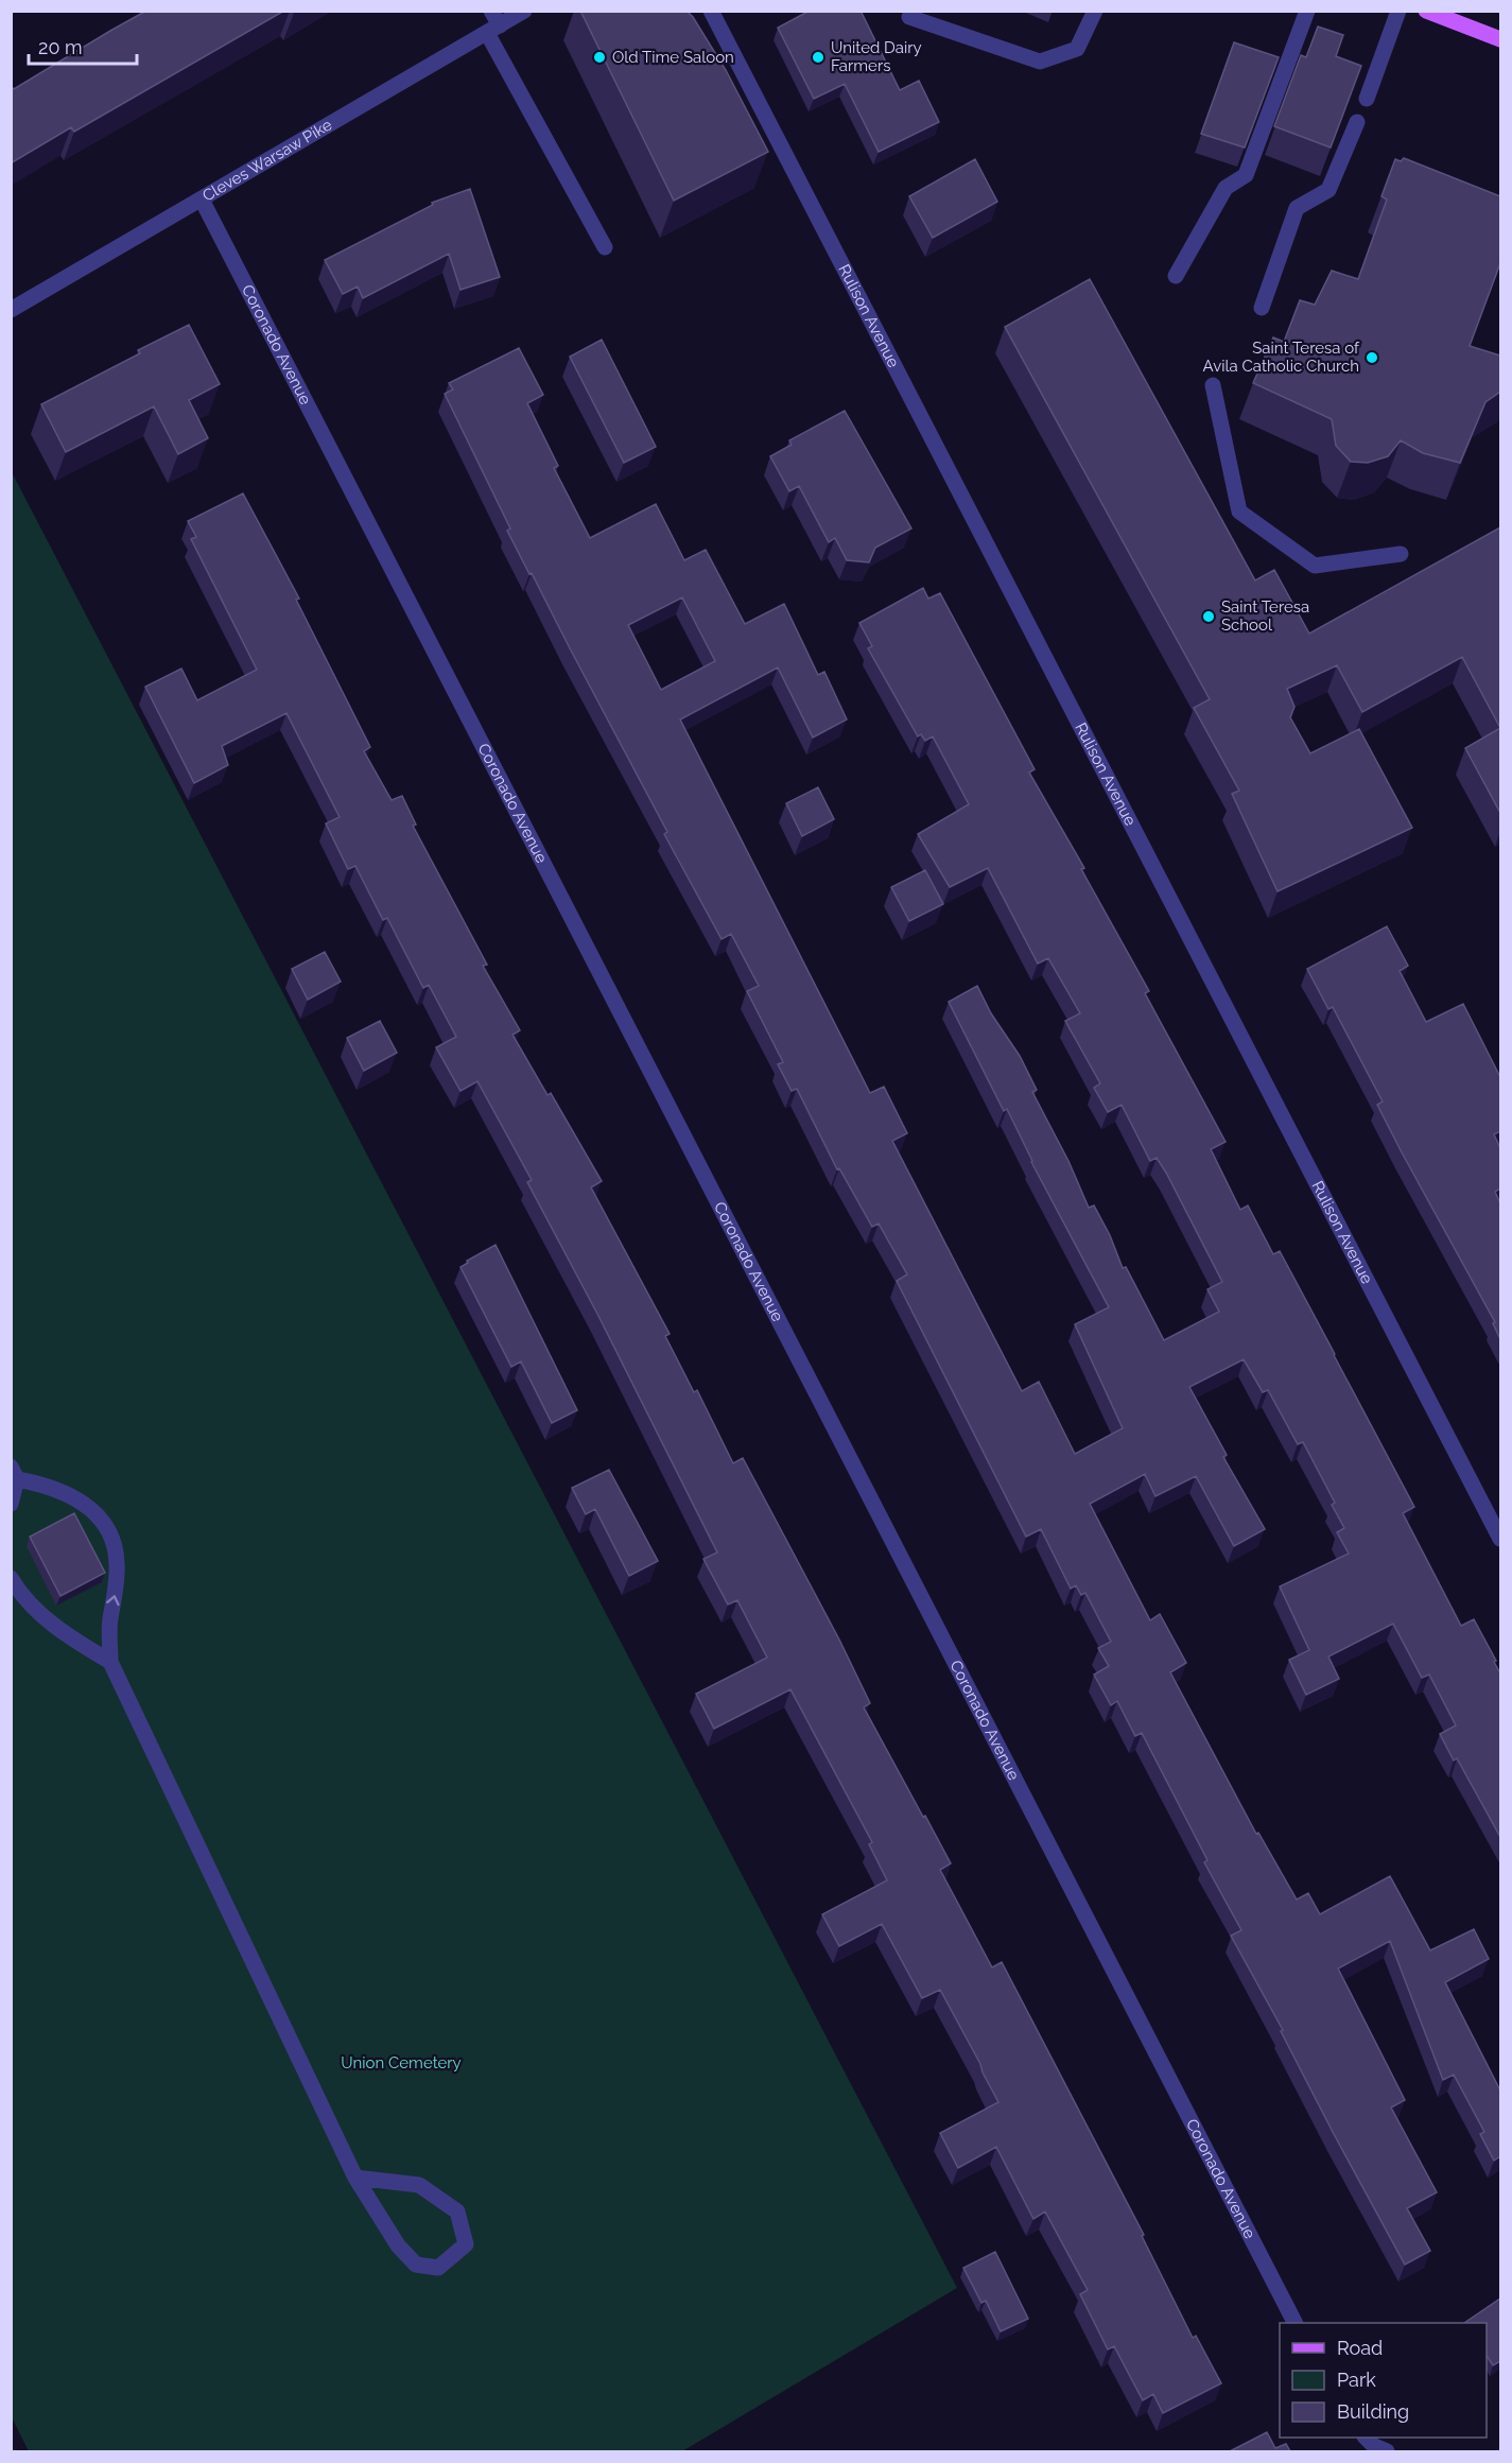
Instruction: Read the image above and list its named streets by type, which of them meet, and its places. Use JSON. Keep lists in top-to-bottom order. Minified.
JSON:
{"streets":{"street":["Cleves Warsaw Pike","Rulison Avenue","Coronado Avenue"]},"crossings":[["Cleves Warsaw Pike","Coronado Avenue"]],"parks":["Union Cemetery"],"places":["Old Time Saloon","United Dairy Farmers","Saint Teresa of Avila Catholic Church","Saint Teresa School"],"legend":["Road","Park","Building"],"scale_bar":"20 m"}
